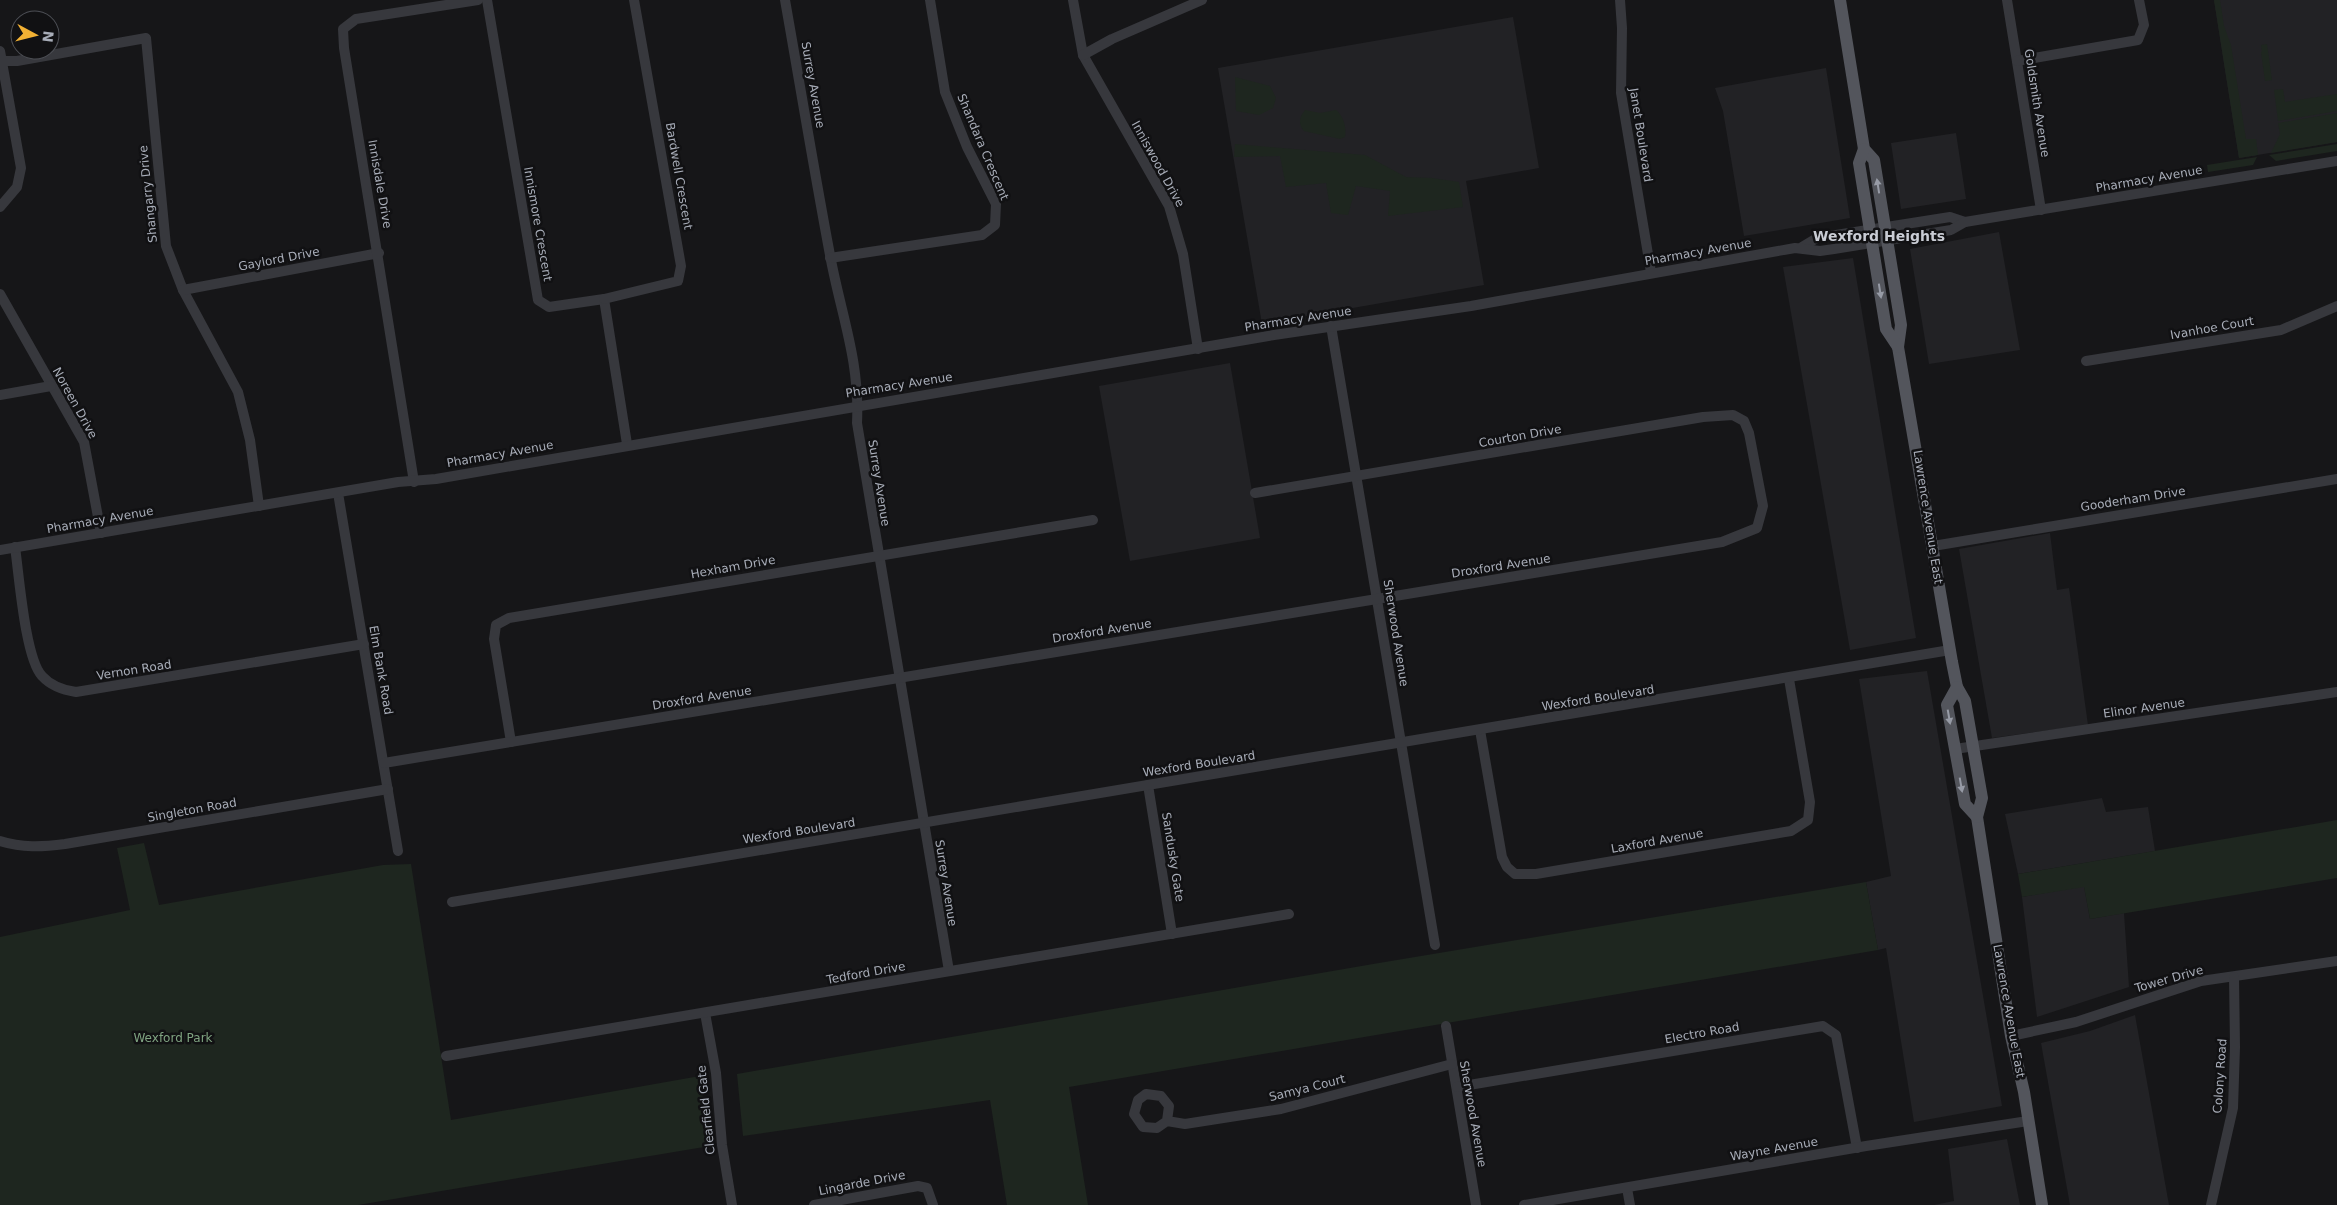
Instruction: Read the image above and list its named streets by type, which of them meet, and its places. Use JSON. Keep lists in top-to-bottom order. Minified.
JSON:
{"streets":{"main road":["Lawrence Avenue East"],"street":["Surrey Avenue","Goldsmith Avenue","Janet Boulevard","Shandara Crescent","Inniswood Drive","Bardwell Crescent","Pharmacy Avenue","Innisdale Drive","Shangarry Drive","Innismore Crescent","Gaylord Drive","Ivanhoe Court","Noreen Drive","Courton Drive","Gooderham Drive","Droxford Avenue","Hexham Drive","Sherwood Avenue","Vernon Road","Elm Bank Road","Wexford Boulevard","Elinor Avenue","Singleton Road","Laxford Avenue","Sandusky Gate","Tedford Drive","Tower Drive","Electro Road","Colony Road","Samya Court","Clearfield Gate","Wayne Avenue","Lingarde Drive"]},"crossings":[["Surrey Avenue","Shandara Crescent"],["Surrey Avenue","Pharmacy Avenue"],["Surrey Avenue","Droxford Avenue"],["Surrey Avenue","Hexham Drive"],["Surrey Avenue","Wexford Boulevard"],["Surrey Avenue","Tedford Drive"],["Goldsmith Avenue","Pharmacy Avenue"],["Janet Boulevard","Pharmacy Avenue"],["Inniswood Drive","Pharmacy Avenue"],["Bardwell Crescent","Innismore Crescent"],["Pharmacy Avenue","Innisdale Drive"],["Pharmacy Avenue","Shangarry Drive"],["Pharmacy Avenue","Noreen Drive"],["Pharmacy Avenue","Lawrence Avenue East"],["Pharmacy Avenue","Sherwood Avenue"],["Pharmacy Avenue","Vernon Road"],["Pharmacy Avenue","Elm Bank Road"],["Innisdale Drive","Gaylord Drive"],["Shangarry Drive","Gaylord Drive"],["Courton Drive","Droxford Avenue"],["Courton Drive","Sherwood Avenue"],["Gooderham Drive","Lawrence Avenue East"],["Lawrence Avenue East","Wexford Boulevard"],["Lawrence Avenue East","Elinor Avenue"],["Lawrence Avenue East","Tower Drive"],["Lawrence Avenue East","Wayne Avenue"],["Droxford Avenue","Hexham Drive"],["Droxford Avenue","Sherwood Avenue"],["Droxford Avenue","Elm Bank Road"],["Sherwood Avenue","Wexford Boulevard"],["Sherwood Avenue","Electro Road"],["Sherwood Avenue","Samya Court"],["Vernon Road","Elm Bank Road"],["Elm Bank Road","Singleton Road"],["Wexford Boulevard","Laxford Avenue"],["Wexford Boulevard","Sandusky Gate"],["Sandusky Gate","Tedford Drive"],["Tedford Drive","Clearfield Gate"],["Tower Drive","Colony Road"],["Electro Road","Wayne Avenue"]],"districts":["Wexford Heights"],"parks":["Wexford Park"],"north":"right"}
